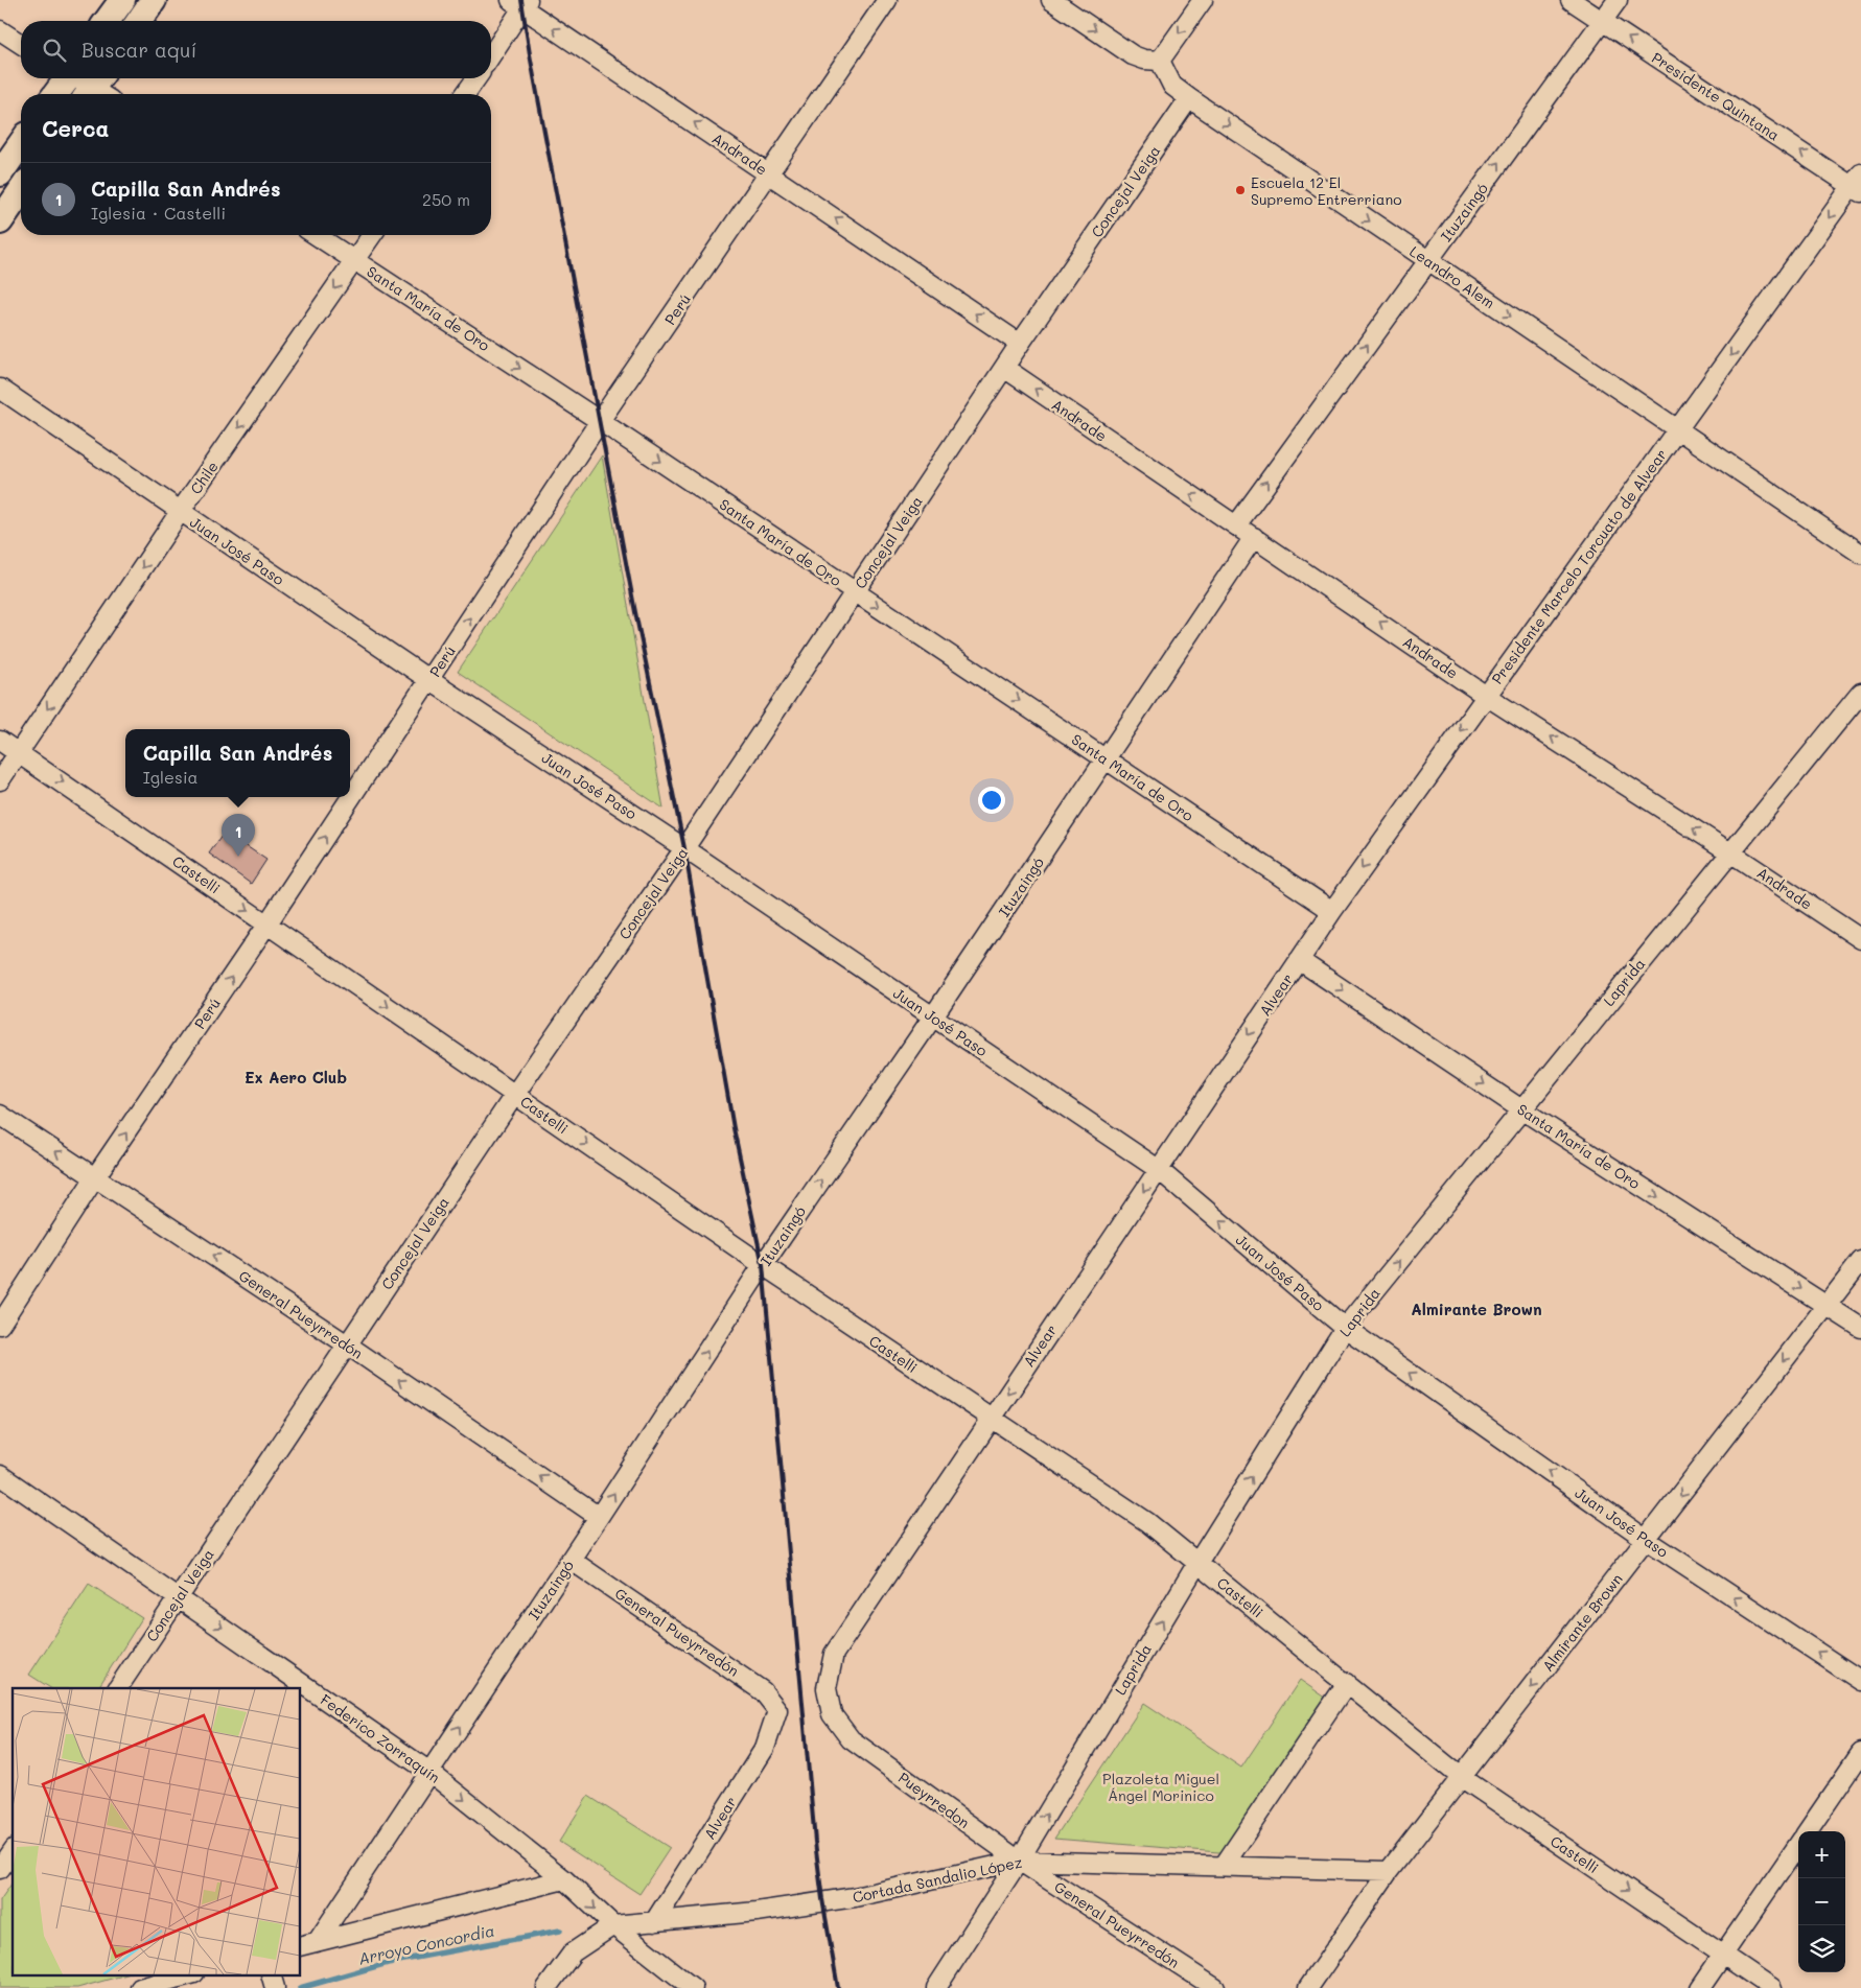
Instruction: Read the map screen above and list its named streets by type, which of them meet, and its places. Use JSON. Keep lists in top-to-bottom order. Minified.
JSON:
{"streets":{"street":["Presidente Quintana","Andrade","Concejal Veiga","Ituzaingó","Leandro Alem","Santa María de Oro","Perú","Chile","Juan José Paso","Presidente Marcelo Torcuato de Alvear","Castelli","Laprida","Alvear","General Pueyrredón","Almirante Brown","Federico Zorraquín","Pueyrredon","Cortada Sandalio López"]},"crossings":[["Presidente Quintana","Ituzaingó"],["Presidente Quintana","Presidente Marcelo Torcuato de Alvear"],["Andrade","Concejal Veiga"],["Andrade","Ituzaingó"],["Andrade","Perú"],["Andrade","Presidente Marcelo Torcuato de Alvear"],["Andrade","Laprida"],["Concejal Veiga","Leandro Alem"],["Concejal Veiga","Santa María de Oro"],["Concejal Veiga","Juan José Paso"],["Concejal Veiga","Castelli"],["Concejal Veiga","General Pueyrredón"],["Concejal Veiga","Federico Zorraquín"],["Ituzaingó","Leandro Alem"],["Ituzaingó","Santa María de Oro"],["Ituzaingó","Juan José Paso"],["Ituzaingó","Castelli"],["Ituzaingó","General Pueyrredón"],["Ituzaingó","Federico Zorraquín"],["Leandro Alem","Presidente Marcelo Torcuato de Alvear"],["Santa María de Oro","Perú"],["Santa María de Oro","Chile"],["Santa María de Oro","Presidente Marcelo Torcuato de Alvear"],["Santa María de Oro","Laprida"],["Santa María de Oro","Alvear"],["Santa María de Oro","Almirante Brown"],["Perú","Juan José Paso"],["Perú","Castelli"],["Perú","General Pueyrredón"],["Chile","Juan José Paso"],["Chile","Castelli"],["Juan José Paso","Laprida"],["Juan José Paso","Alvear"],["Juan José Paso","Almirante Brown"],["Presidente Marcelo Torcuato de Alvear","Alvear"],["Castelli","Laprida"],["Castelli","Alvear"],["Castelli","Almirante Brown"],["Laprida","General Pueyrredón"],["Laprida","Pueyrredon"],["Laprida","Cortada Sandalio López"],["Alvear","General Pueyrredón"],["Alvear","Pueyrredon"],["Alvear","Cortada Sandalio López"],["General Pueyrredón","Pueyrredon"],["General Pueyrredón","Cortada Sandalio López"],["Almirante Brown","Cortada Sandalio López"],["Federico Zorraquín","Cortada Sandalio López"],["Pueyrredon","Cortada Sandalio López"]],"one_way":["Presidente Quintana","Andrade","Ituzaingó","Leandro Alem","Santa María de Oro","Perú","Chile","Juan José Paso","Presidente Marcelo Torcuato de Alvear","Castelli","Laprida","Alvear","General Pueyrredón","Almirante Brown","Federico Zorraquín"],"districts":["Ex Aero Club","Almirante Brown"],"water":["Arroyo Concordia"],"parks":["Plazoleta Miguel Ángel Morinico"],"places":["Escuela 12 El Supremo Entrerriano"],"page":{"search":"Buscar aquí","heading":"Cerca","list":[{"mark":"1","name":"Capilla San Andrés","note":"Iglesia · Castelli","value":"250 m"}],"popup":["Capilla San Andrés","Iglesia"],"pins":"1","map_buttons":["+","−"]}}
